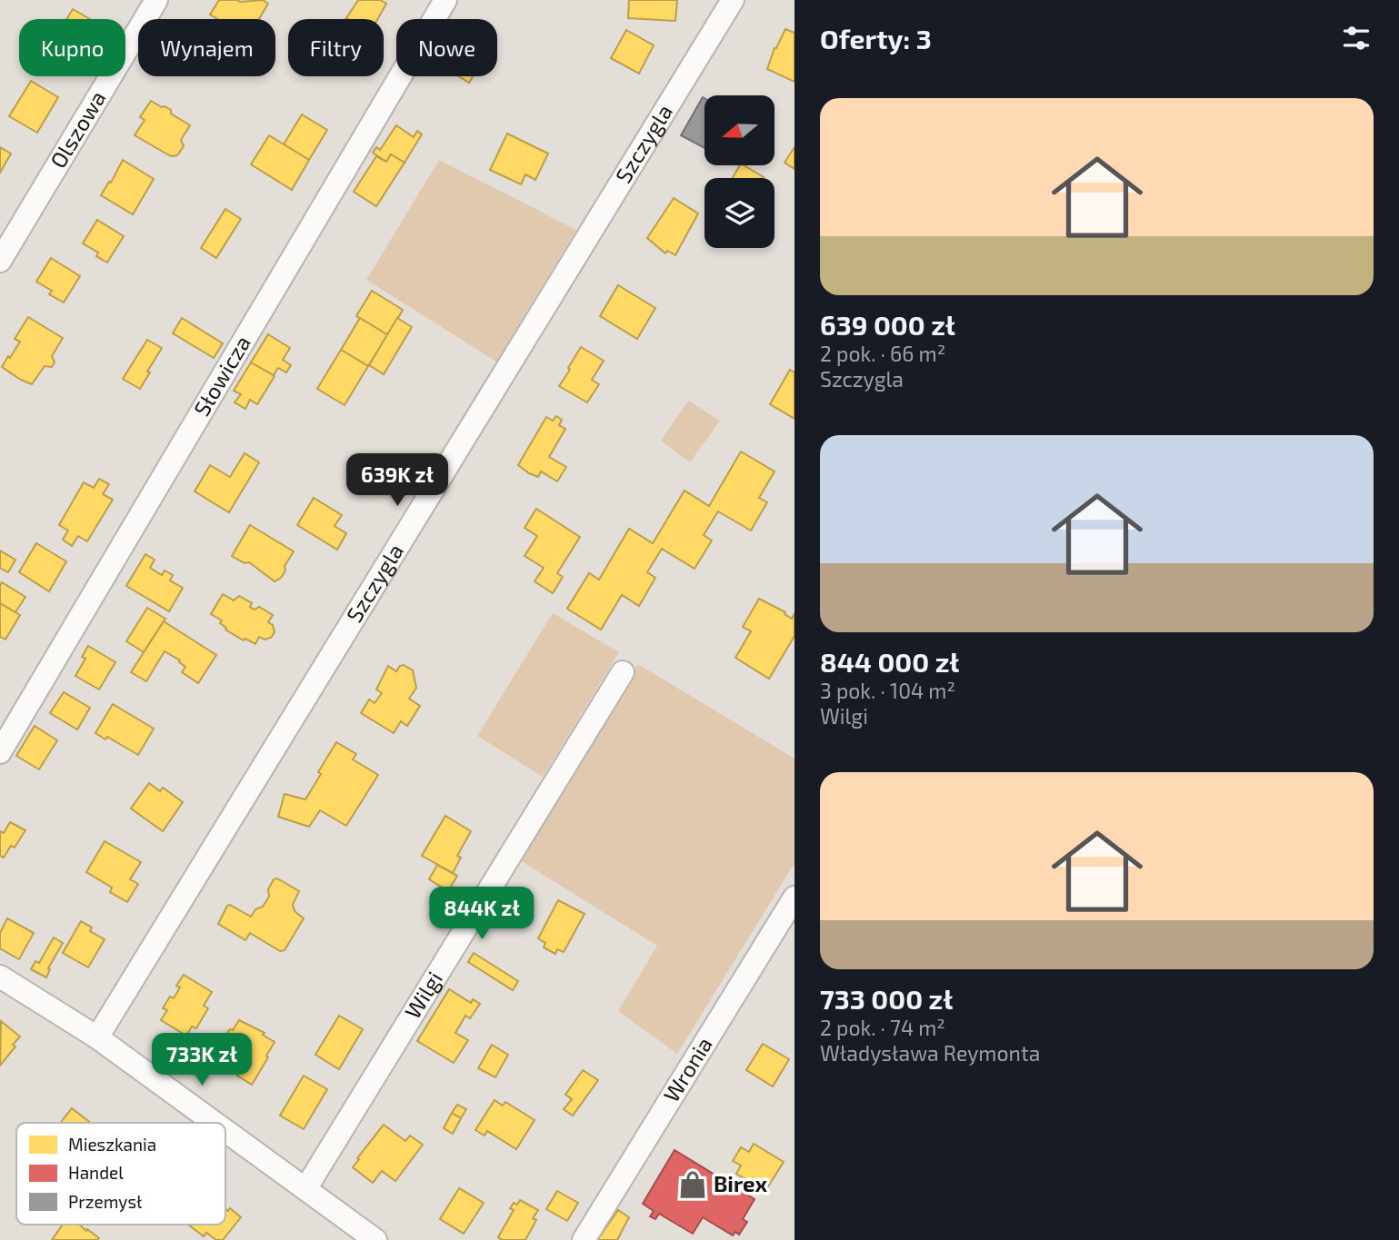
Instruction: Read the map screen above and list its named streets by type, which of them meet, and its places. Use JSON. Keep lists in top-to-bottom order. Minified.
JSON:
{"streets":{"street":["Olszowa","Szczygla","Słowicza","Wilgi","Wronia"]},"places":{"shop":["Birex"]},"legend":["Mieszkania","Handel","Przemysł"],"north":"left","page":{"heading":"Oferty: 3","chip":["Kupno","Wynajem","Filtry","Nowe"],"list":[{"name":"639 000 zł","note":"2 pok. · 66 m² · Szczygla"},{"name":"844 000 zł","note":"3 pok. · 104 m² · Wilgi"},{"name":"733 000 zł","note":"2 pok. · 74 m² · Władysława Reymonta"}],"price":["639K zł","844K zł","733K zł"]}}
